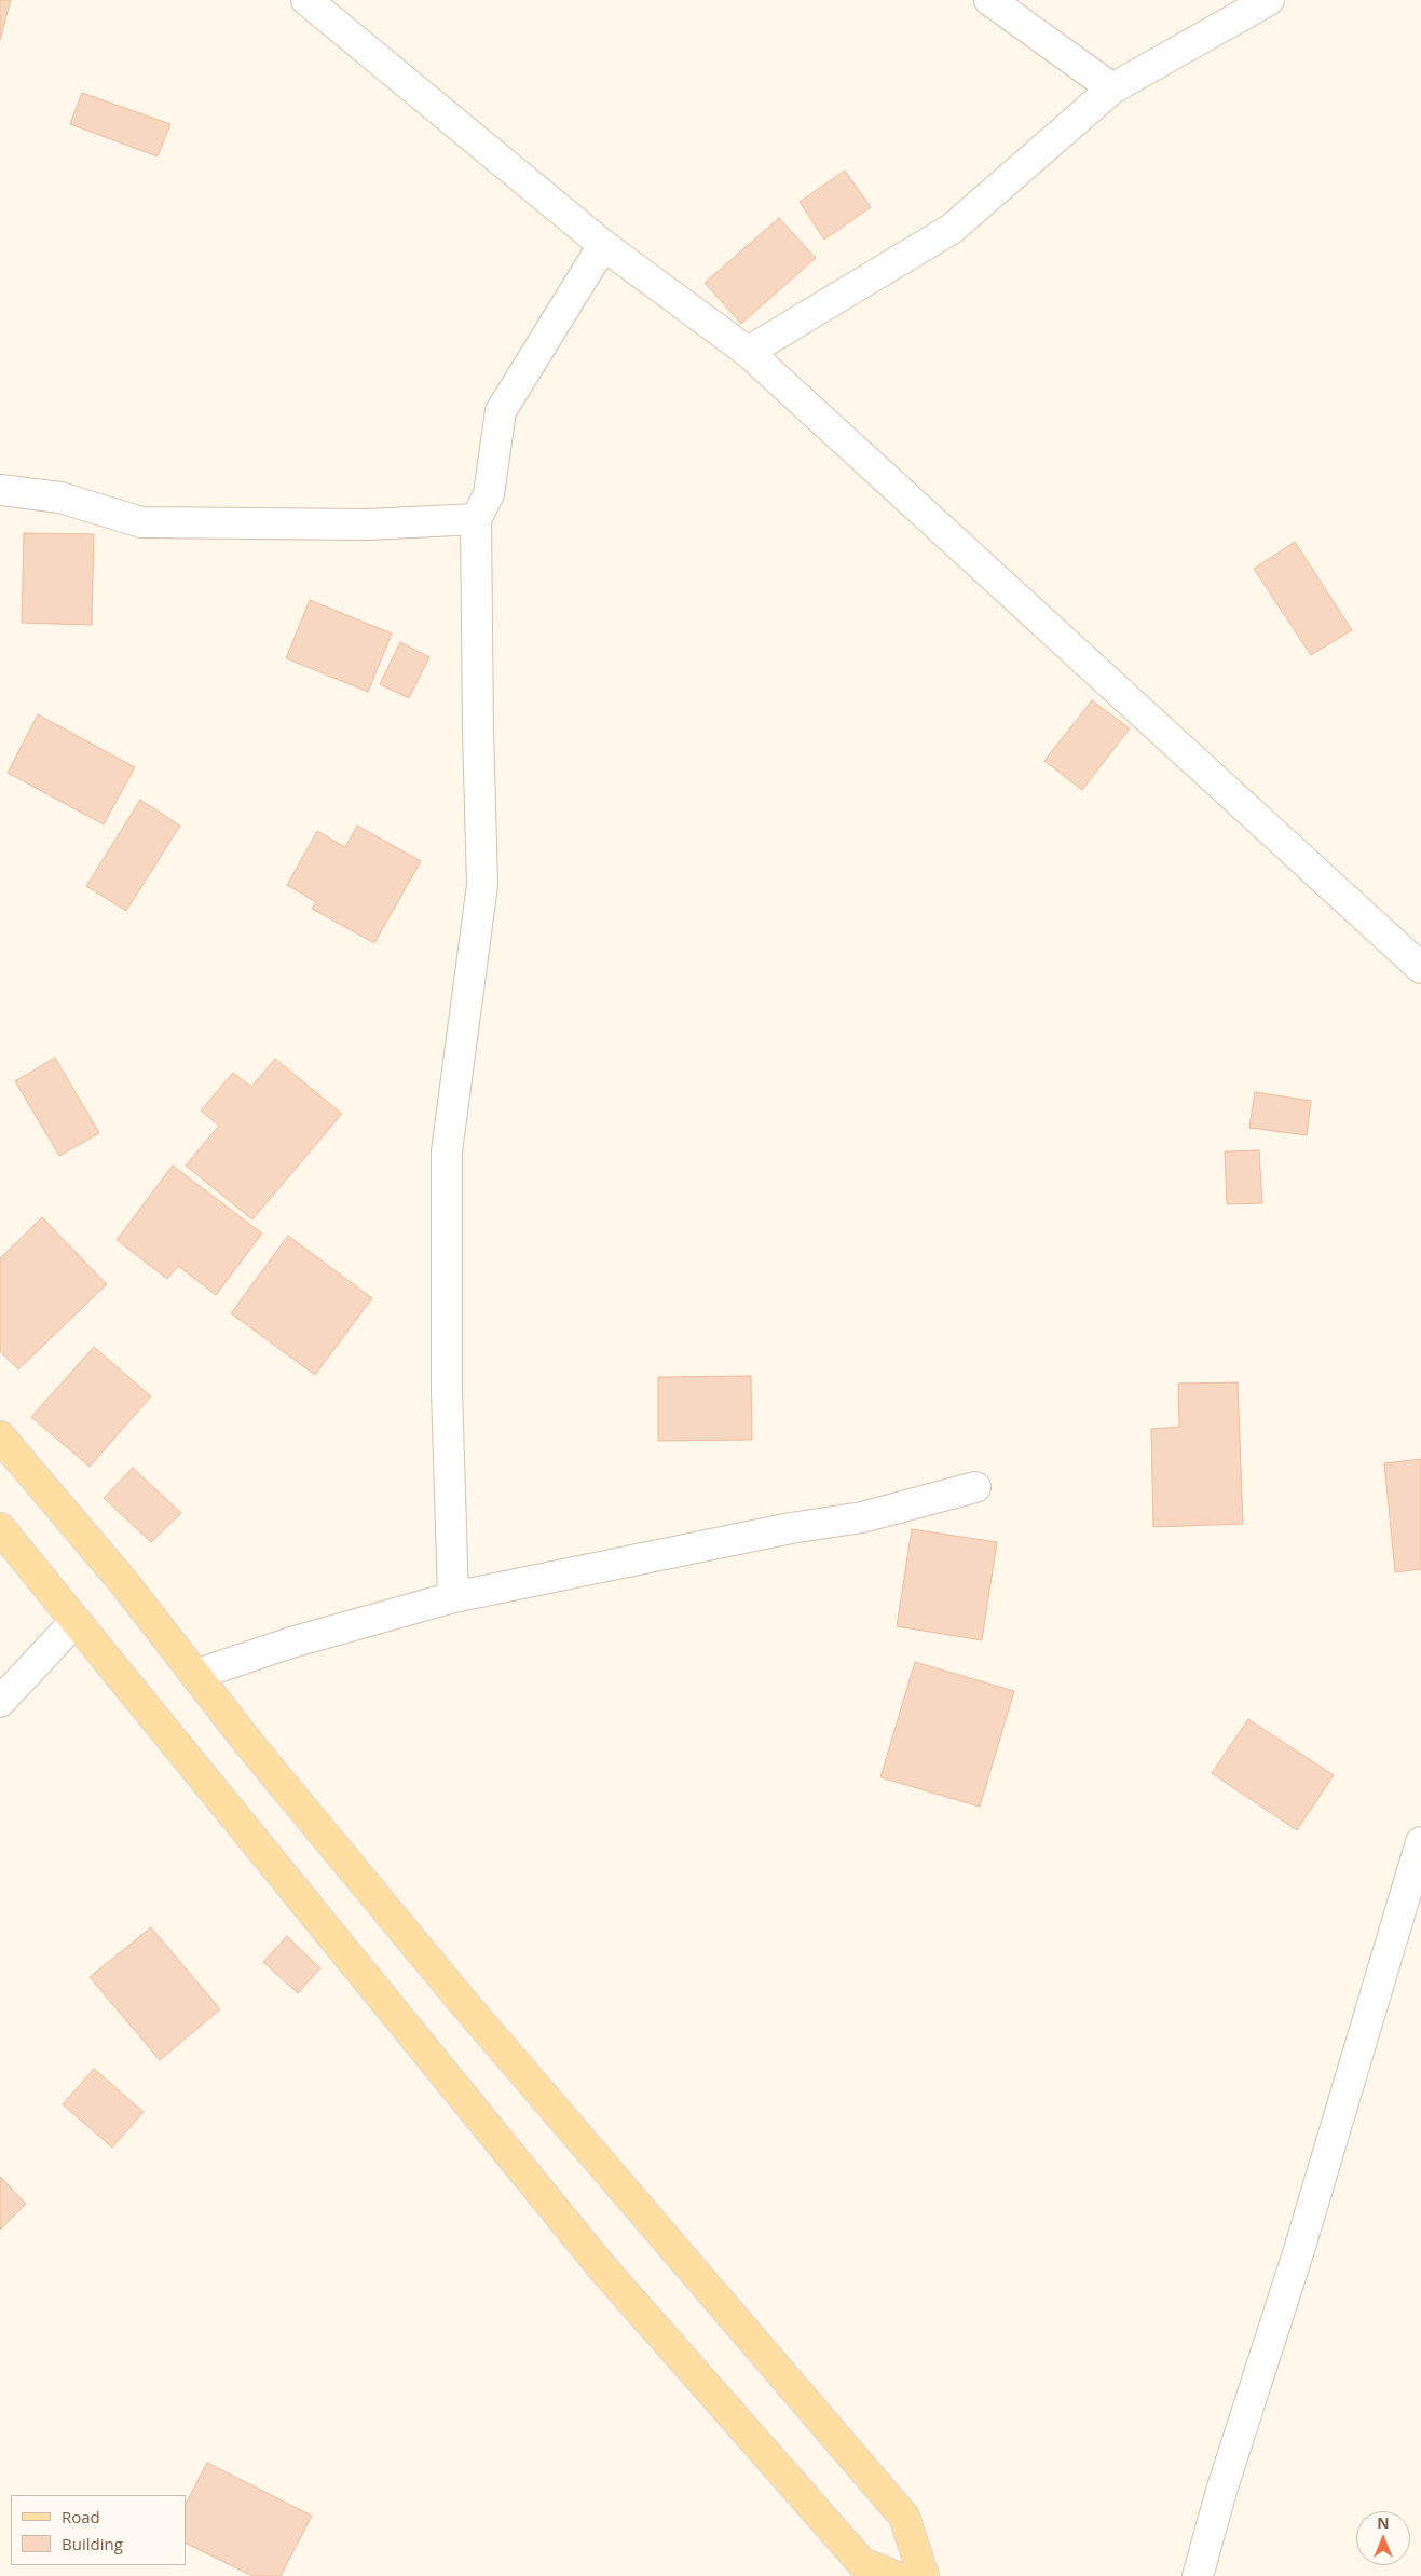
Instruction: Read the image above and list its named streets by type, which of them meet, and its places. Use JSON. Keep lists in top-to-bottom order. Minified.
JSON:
{"legend":["Road","Building"],"north":"top"}
